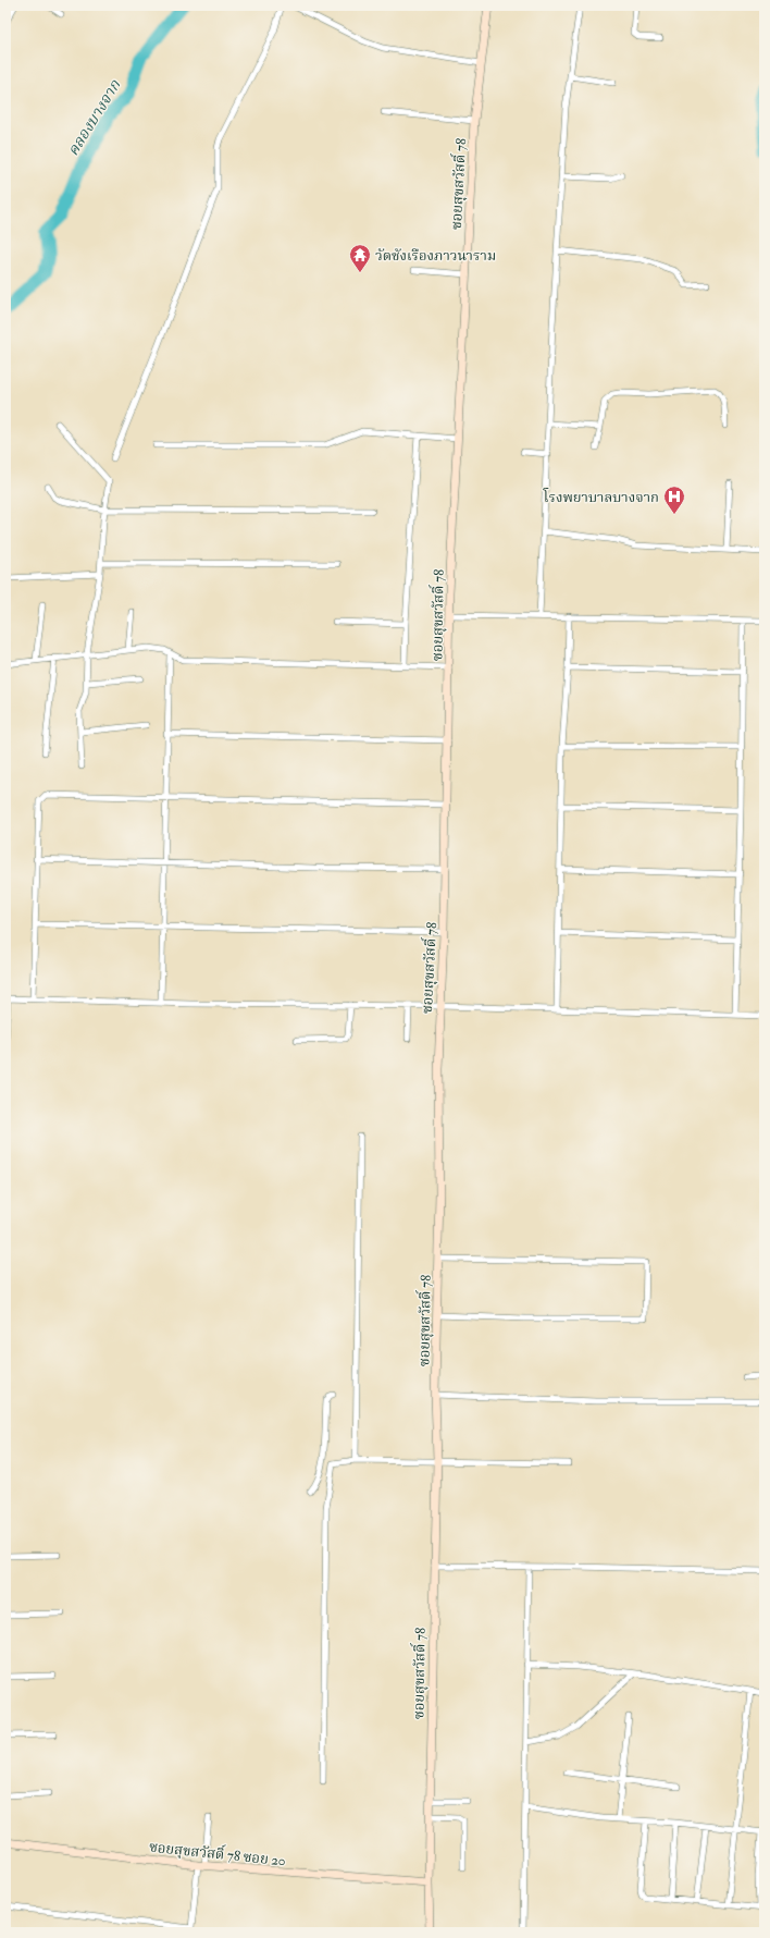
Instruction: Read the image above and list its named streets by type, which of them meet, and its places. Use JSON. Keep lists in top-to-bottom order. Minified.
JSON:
{"streets":{"street":["ซอยสุขสวัสดิ์ 78","ซอยสุขสวัสดิ์ 78 ซอย 20"]},"crossings":[["ซอยสุขสวัสดิ์ 78","ซอยสุขสวัสดิ์ 78 ซอย 20"]],"water":["คลองบางจาก"],"places":{"temple":["วัดชังเรืองภาวนาราม"],"hospital":["โรงพยาบาลบางจาก"]}}
